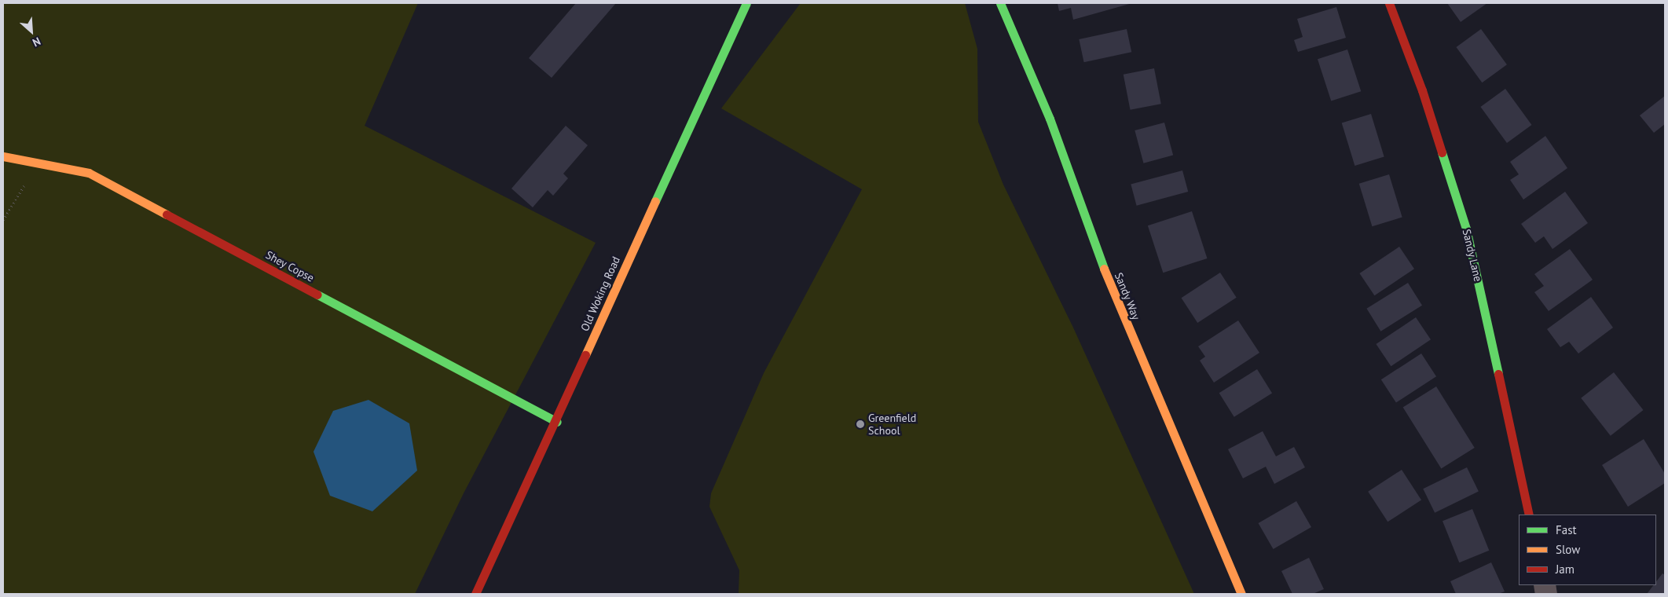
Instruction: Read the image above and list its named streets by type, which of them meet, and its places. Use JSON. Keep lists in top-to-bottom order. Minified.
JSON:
{"streets":{"street":["Sandy Lane","Shey Copse","Old Woking Road","Sandy Way"]},"crossings":[["Shey Copse","Old Woking Road"]],"places":["Greenfield School"],"legend":["Fast","Slow","Jam"],"north":"bottom right"}
